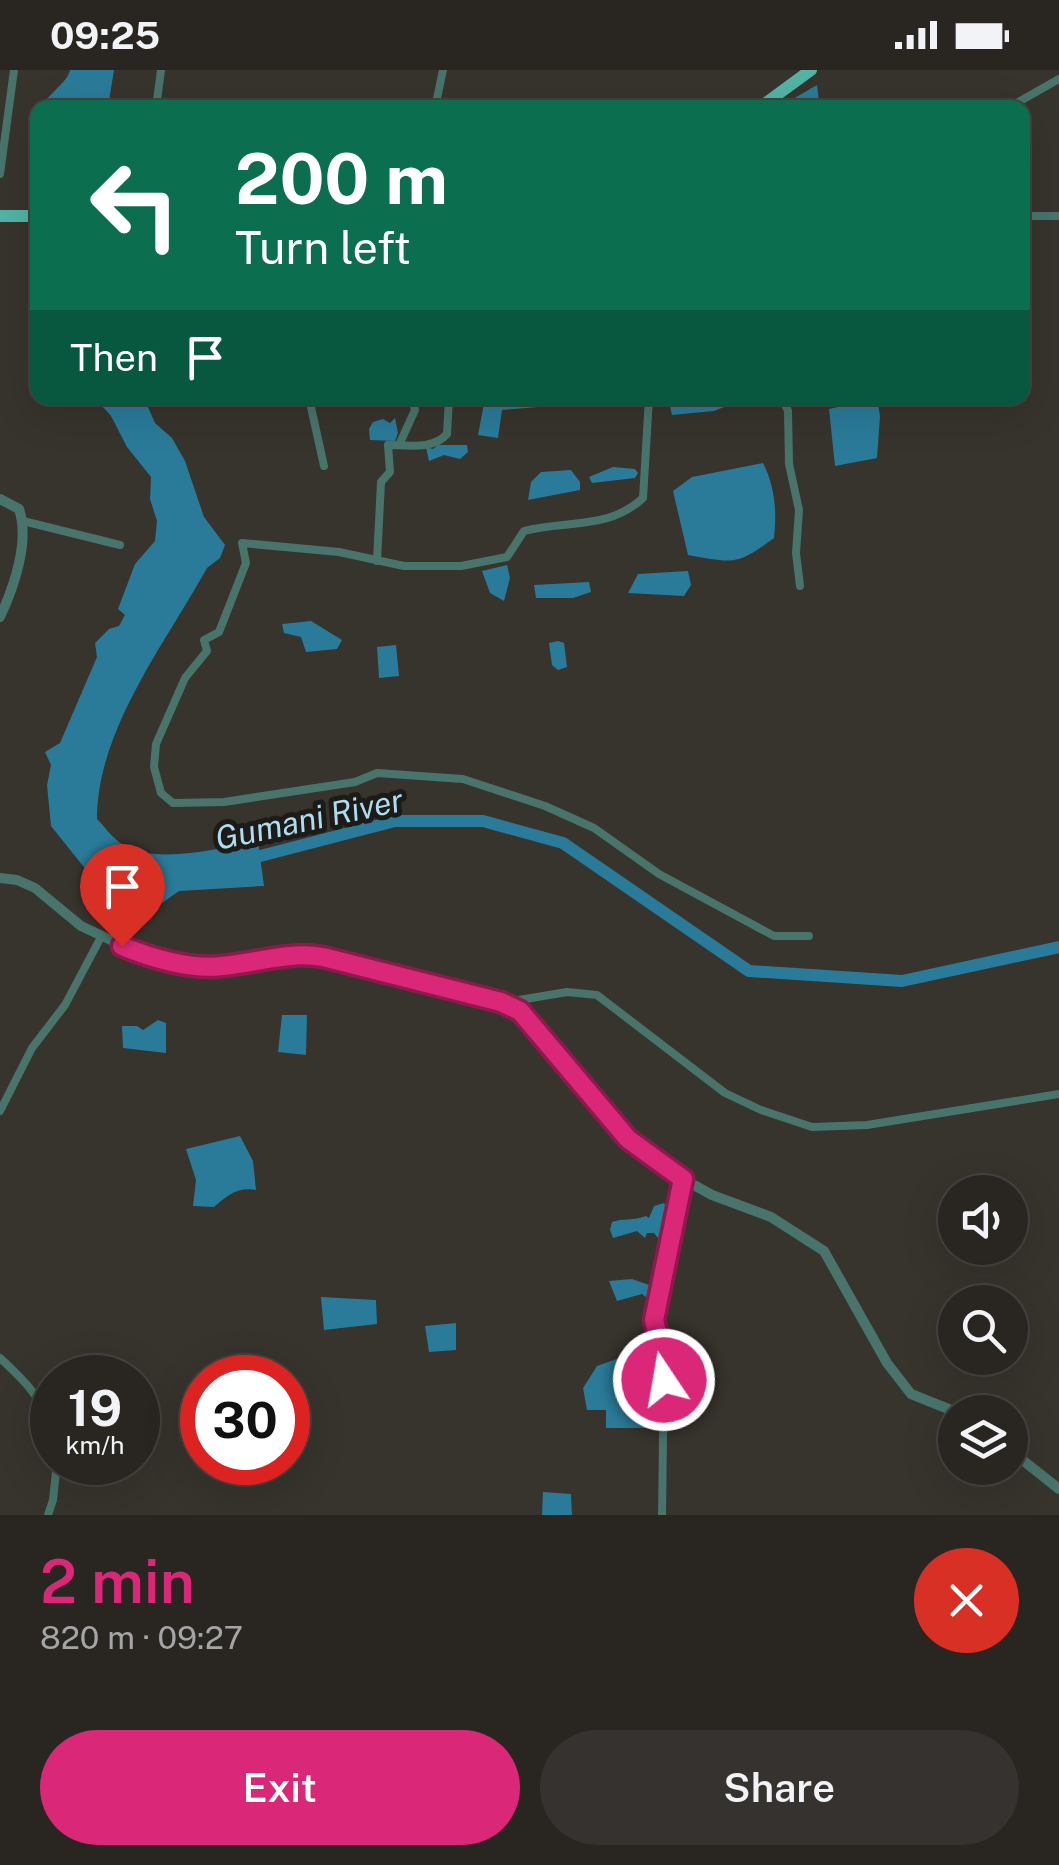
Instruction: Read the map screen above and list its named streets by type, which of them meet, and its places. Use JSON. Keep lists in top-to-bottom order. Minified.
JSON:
{"water":["Gumani River"],"page":{"status":"09:25","turn":["200 m","Turn left"],"then":"Then","speed":"19 km/h","limit":"30","heading":["2 min","820 m · 09:27"],"buttons":["Exit","Share"]}}
